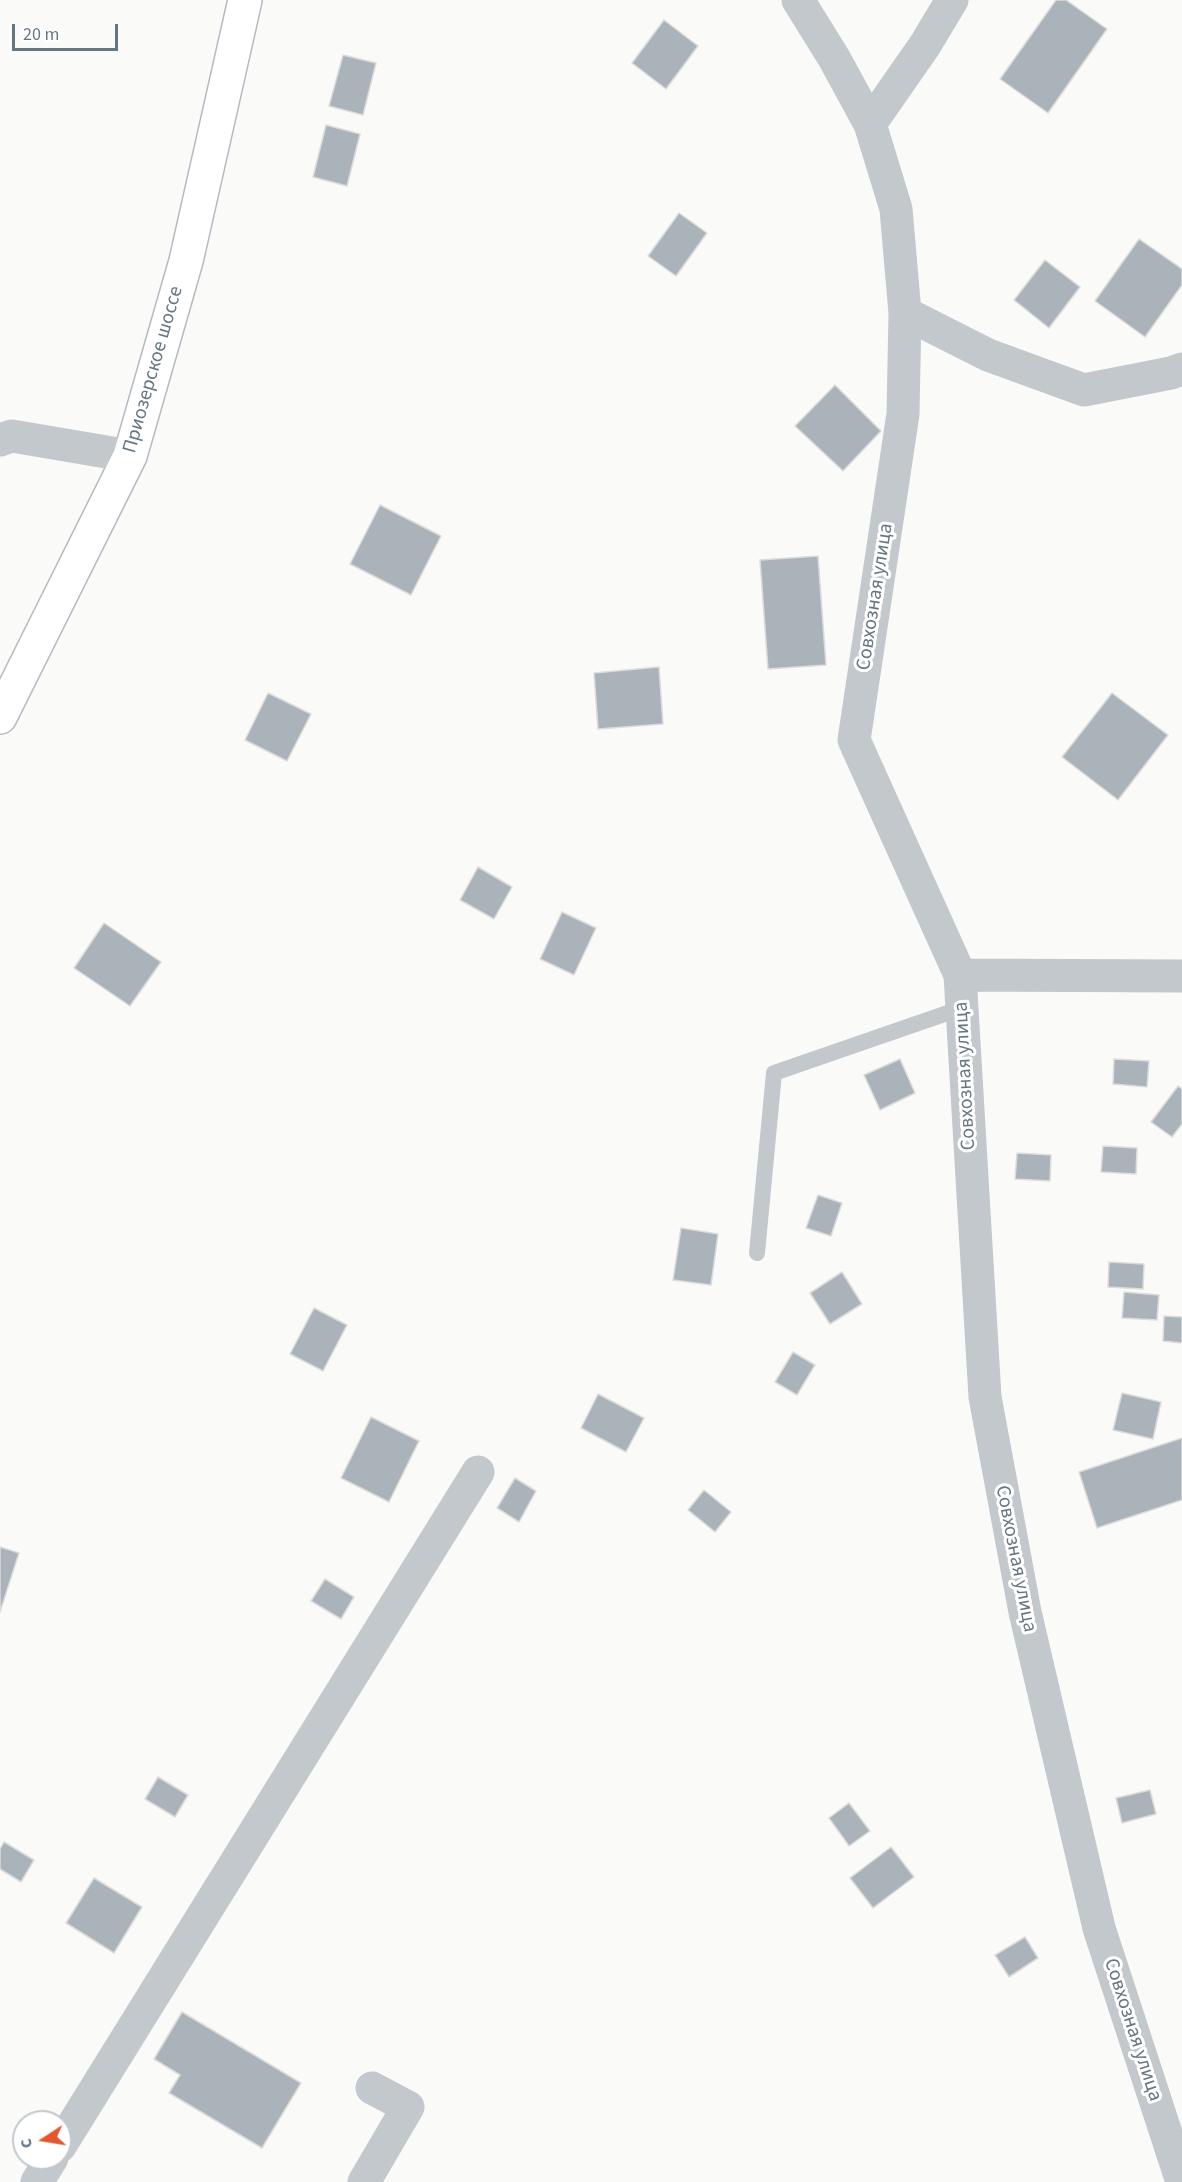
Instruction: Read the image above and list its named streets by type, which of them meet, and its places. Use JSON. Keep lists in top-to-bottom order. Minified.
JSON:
{"streets":{"main road":["Приозерское шоссе"],"street":["Совхозная улица"]},"scale_bar":"20 m","north":"left"}
